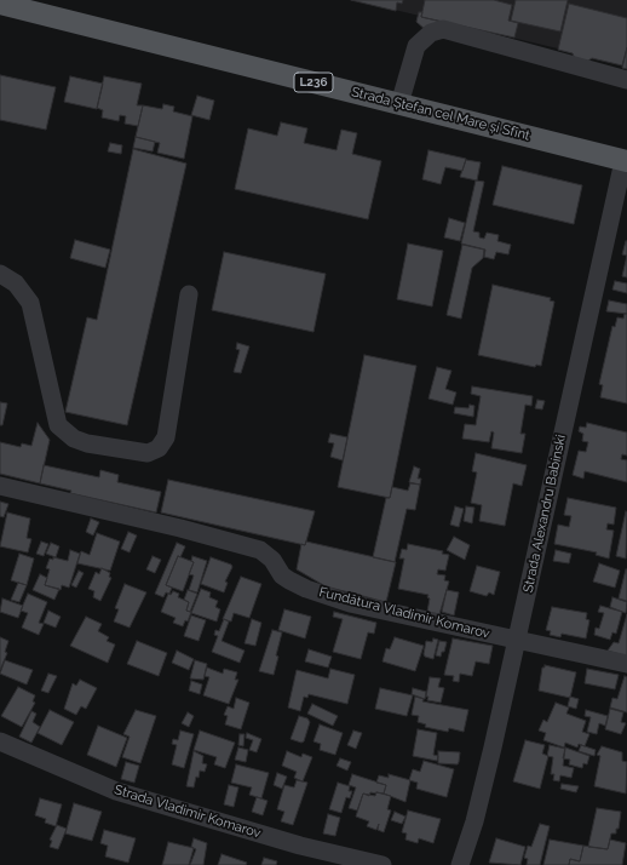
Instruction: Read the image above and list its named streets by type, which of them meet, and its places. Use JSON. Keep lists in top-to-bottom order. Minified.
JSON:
{"streets":{"main road":["L236","Strada Ștefan cel Mare și Sfînt"],"street":["Strada Alexandru Babinski","Fundătura Vladimir Komarov","Strada Vladimir Komarov"]},"crossings":[["Strada Ștefan cel Mare și Sfînt","Strada Alexandru Babinski"],["Strada Alexandru Babinski","Fundătura Vladimir Komarov"]]}
